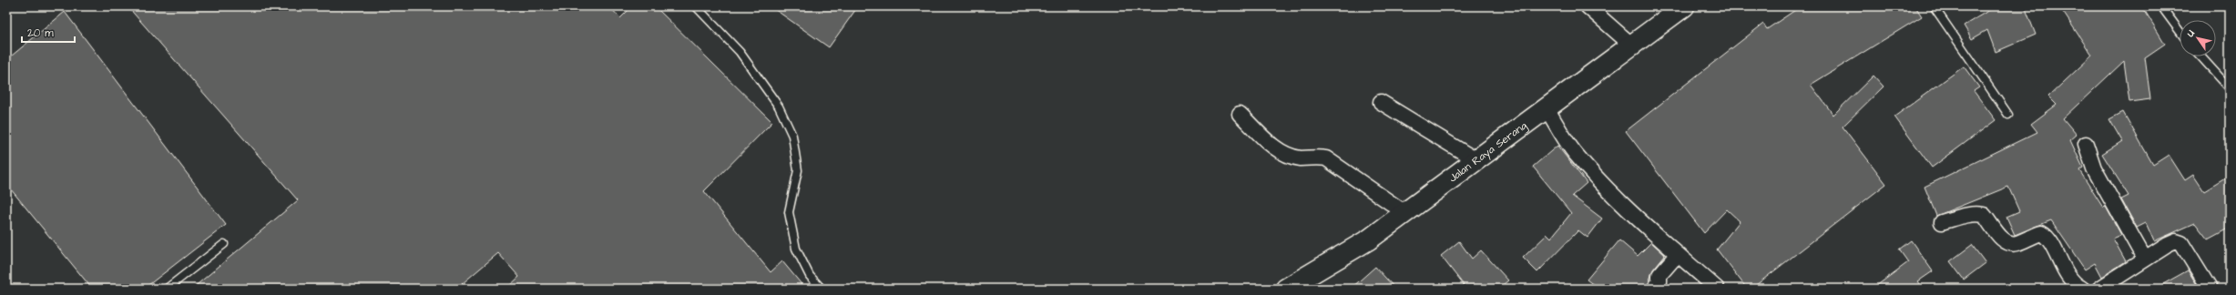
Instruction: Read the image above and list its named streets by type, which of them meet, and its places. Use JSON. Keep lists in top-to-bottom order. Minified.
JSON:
{"streets":{"highway":["Jalan Raya Serang"]},"scale_bar":"20 m","north":"top left"}
